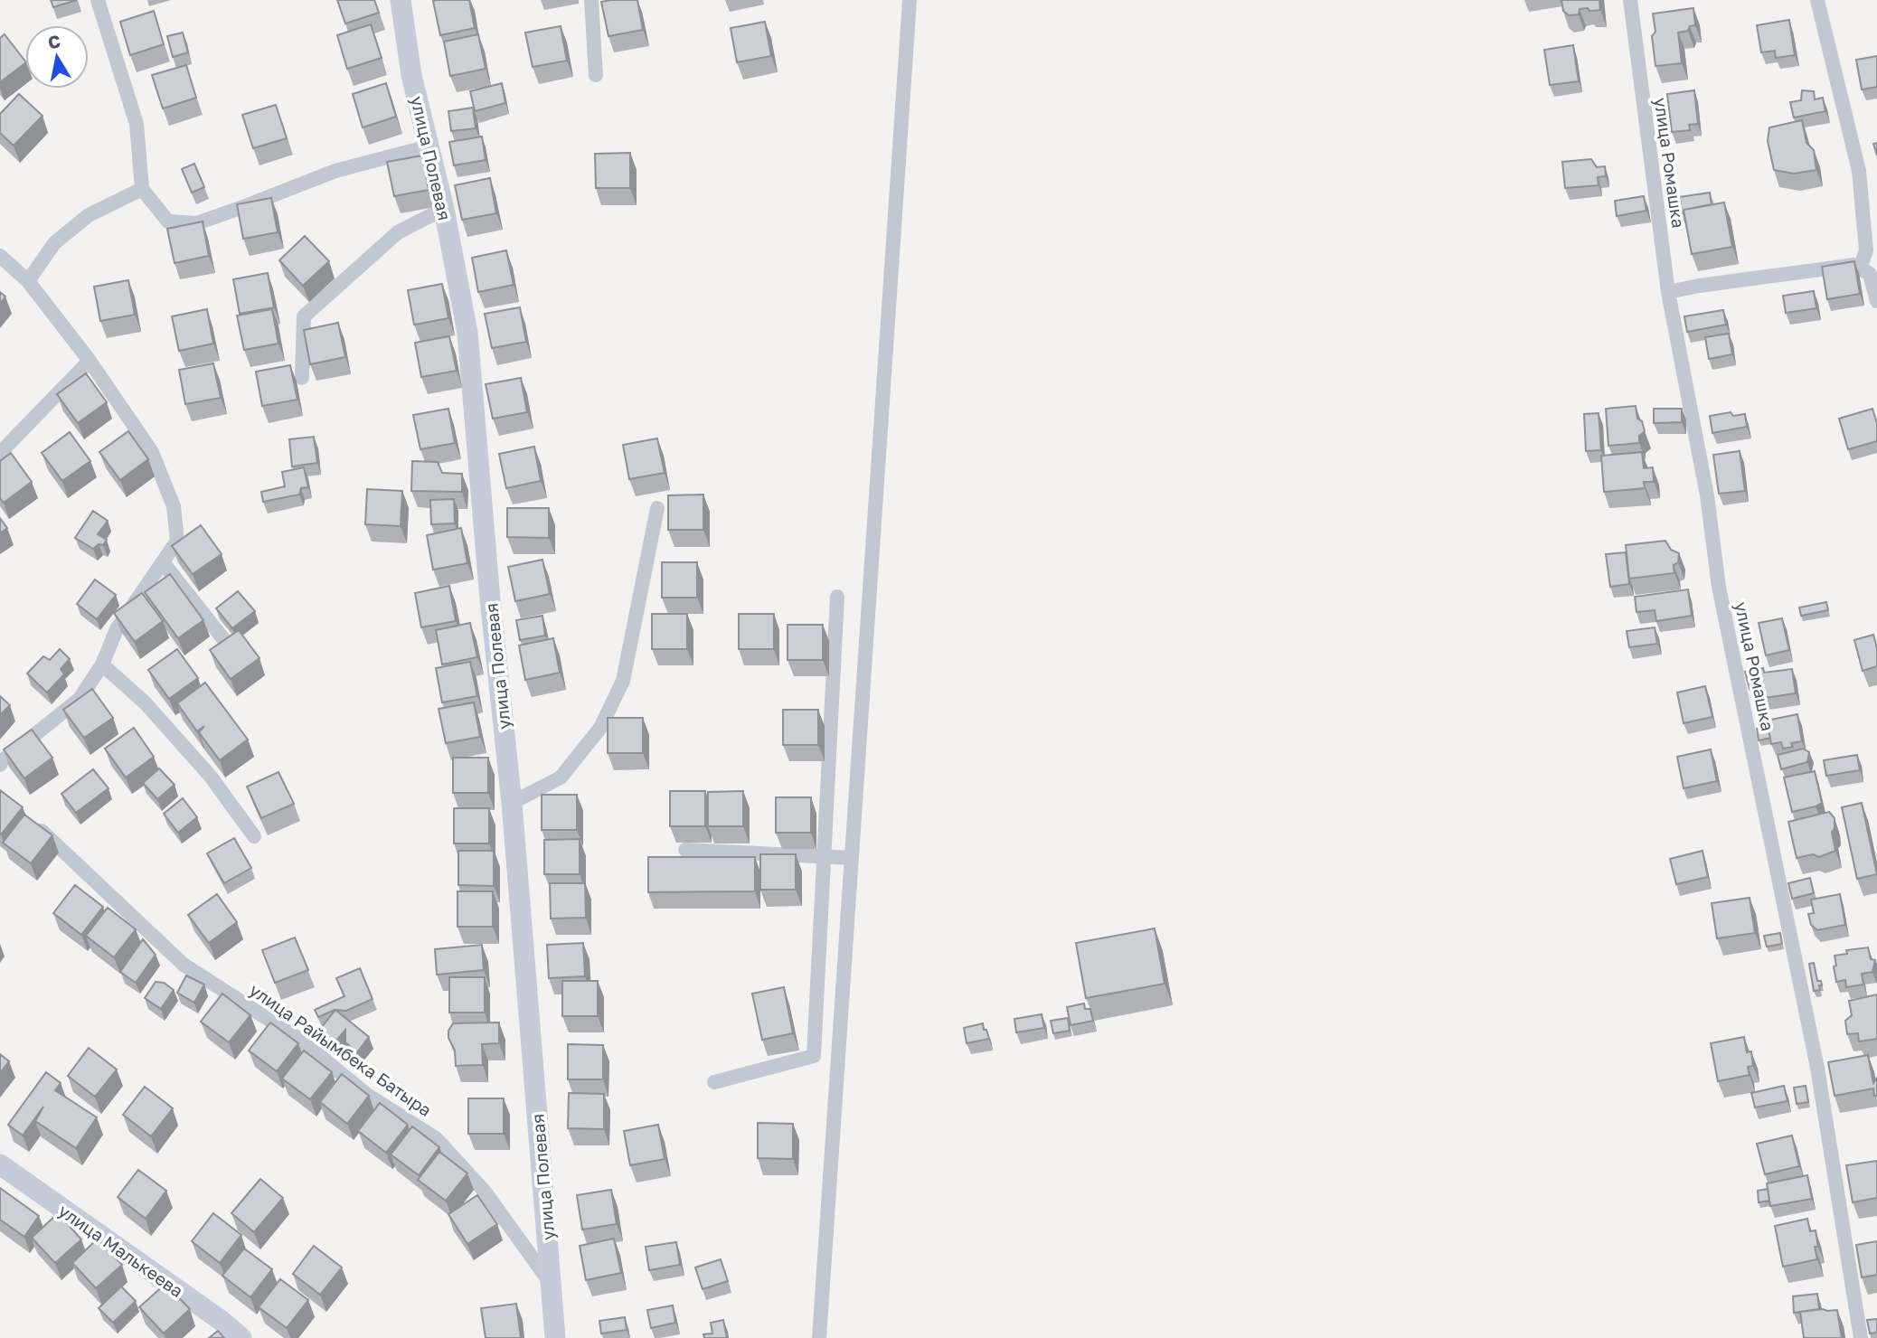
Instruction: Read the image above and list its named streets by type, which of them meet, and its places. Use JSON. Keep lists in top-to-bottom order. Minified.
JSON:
{"streets":{"street":["улица Полевая","улица Ромашка","улица Райымбека Батыра","улица Малькеева"]},"crossings":[["улица Полевая","улица Райымбека Батыра"]],"north":"top"}
